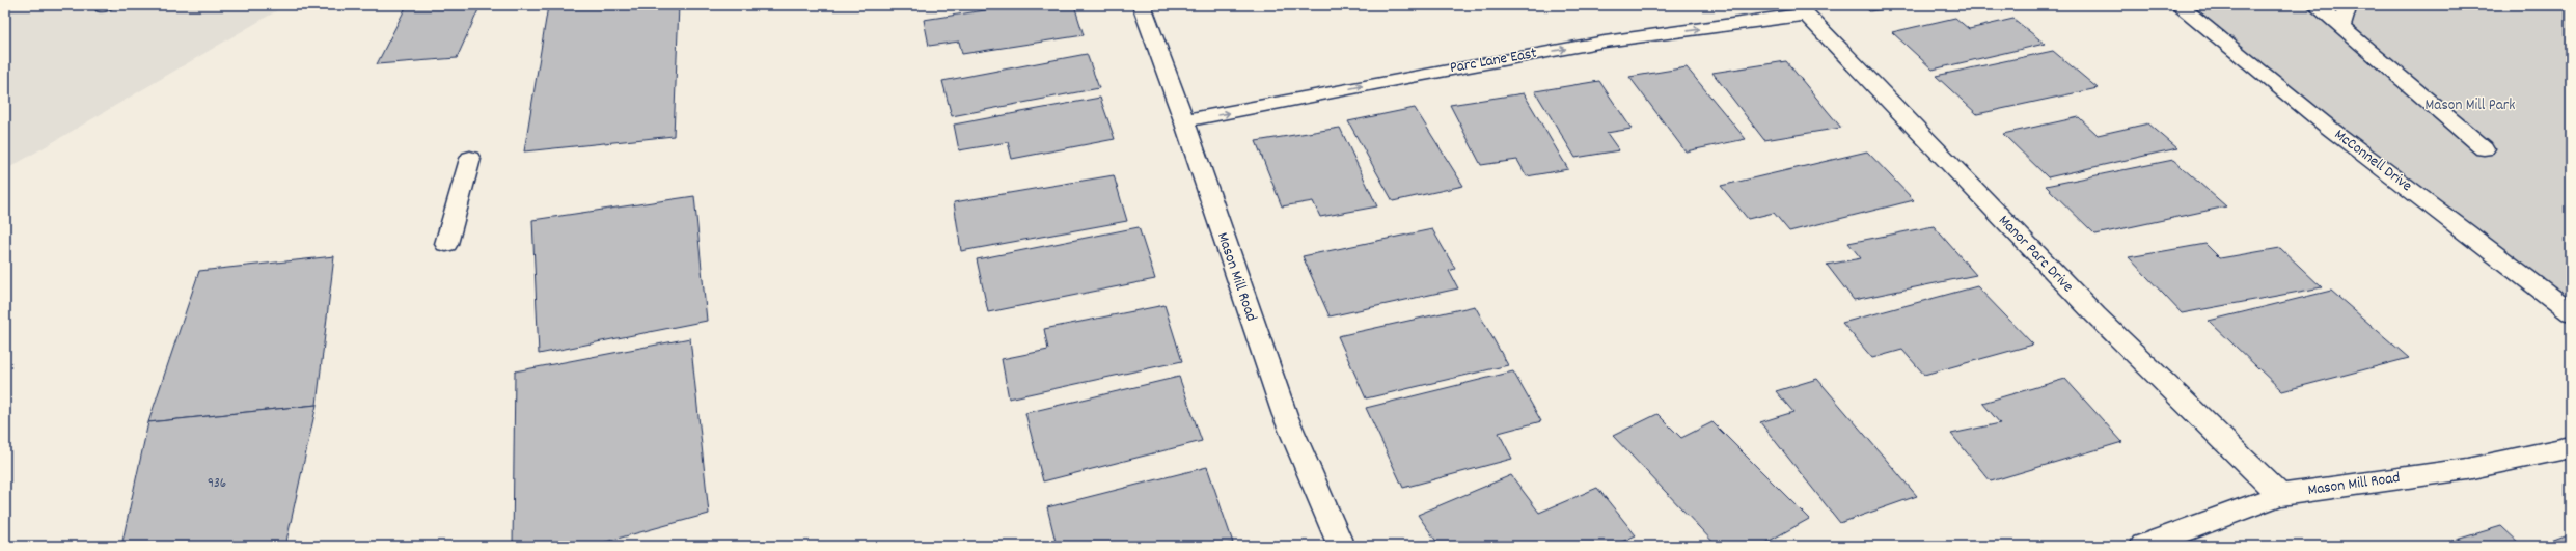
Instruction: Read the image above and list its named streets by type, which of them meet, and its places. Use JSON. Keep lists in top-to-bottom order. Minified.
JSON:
{"streets":{"street":["Parc Lane East","McConnell Drive","Manor Parc Drive","Mason Mill Road"]},"crossings":[["Parc Lane East","Manor Parc Drive"],["Parc Lane East","Mason Mill Road"],["Manor Parc Drive","Mason Mill Road"]],"one_way":["Parc Lane East"],"parks":["Mason Mill Park"],"house_numbers":["936"]}
